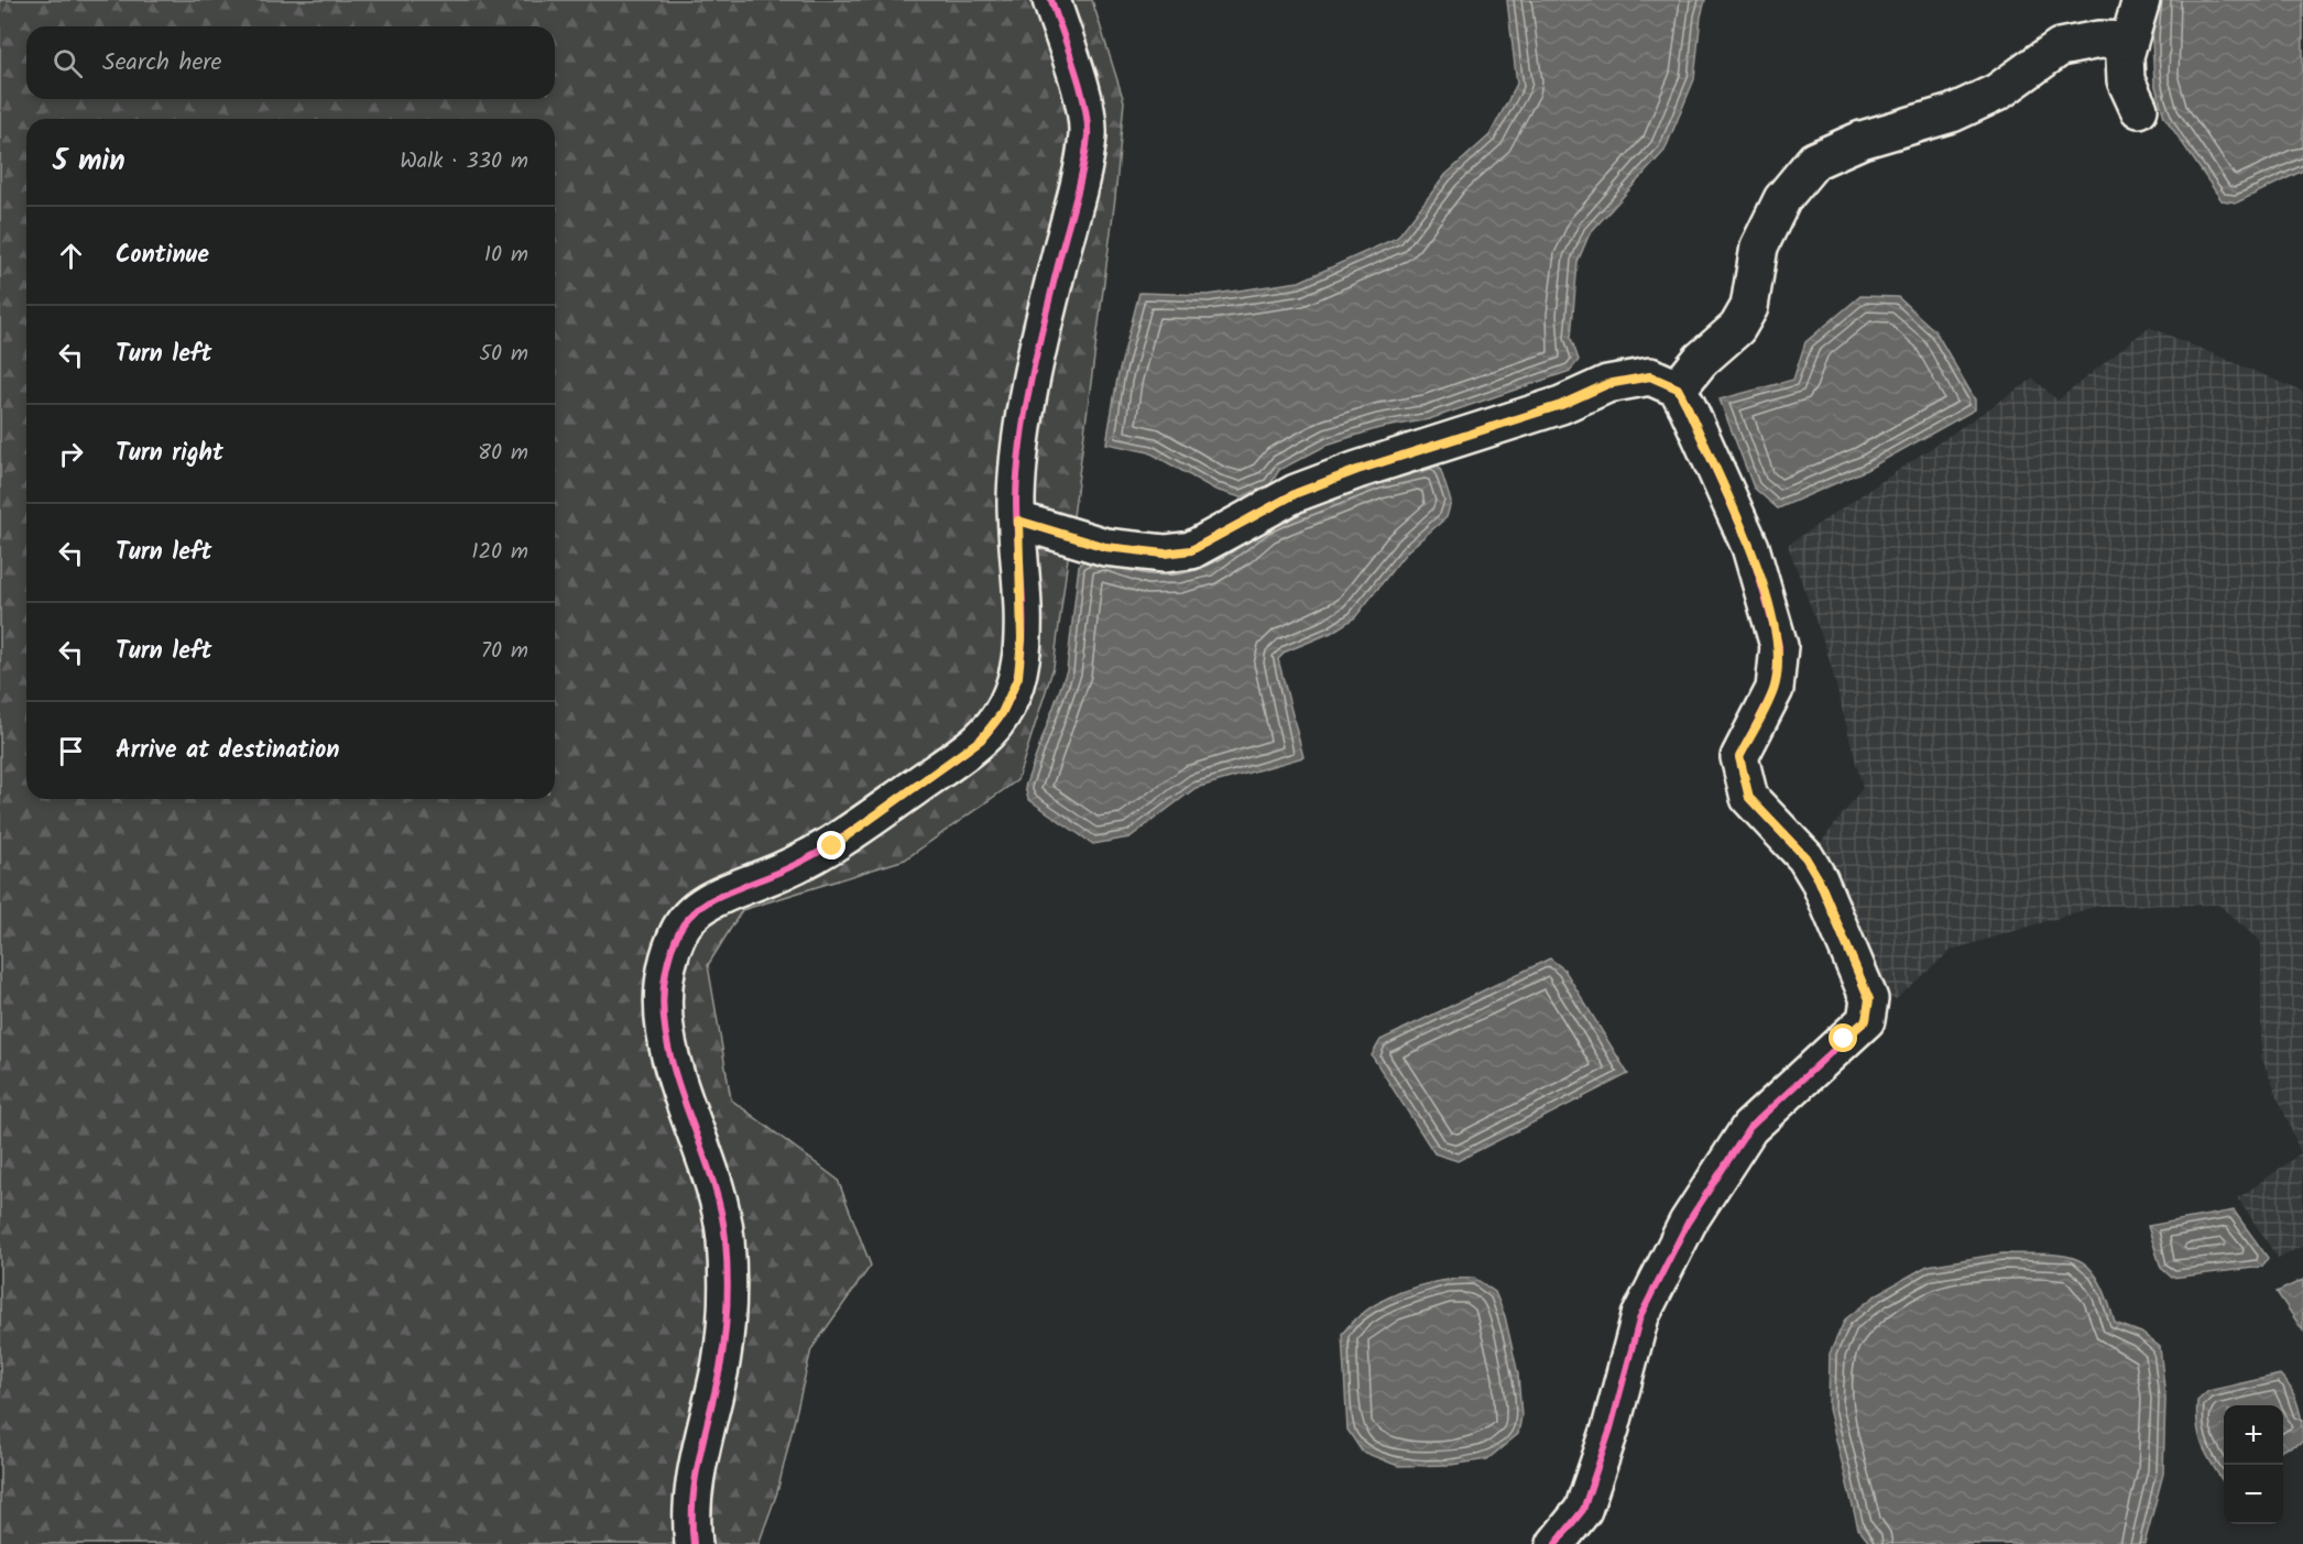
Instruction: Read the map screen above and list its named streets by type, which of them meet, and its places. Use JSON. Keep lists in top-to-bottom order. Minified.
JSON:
{"page":{"search":"Search here","heading":["5 min","Walk · 330 m"],"list":[["Continue","10 m"],["Turn left","50 m"],["Turn right","80 m"],["Turn left","120 m"],["Turn left","70 m"],"Arrive at destination"],"map_buttons":["+","−"]}}
